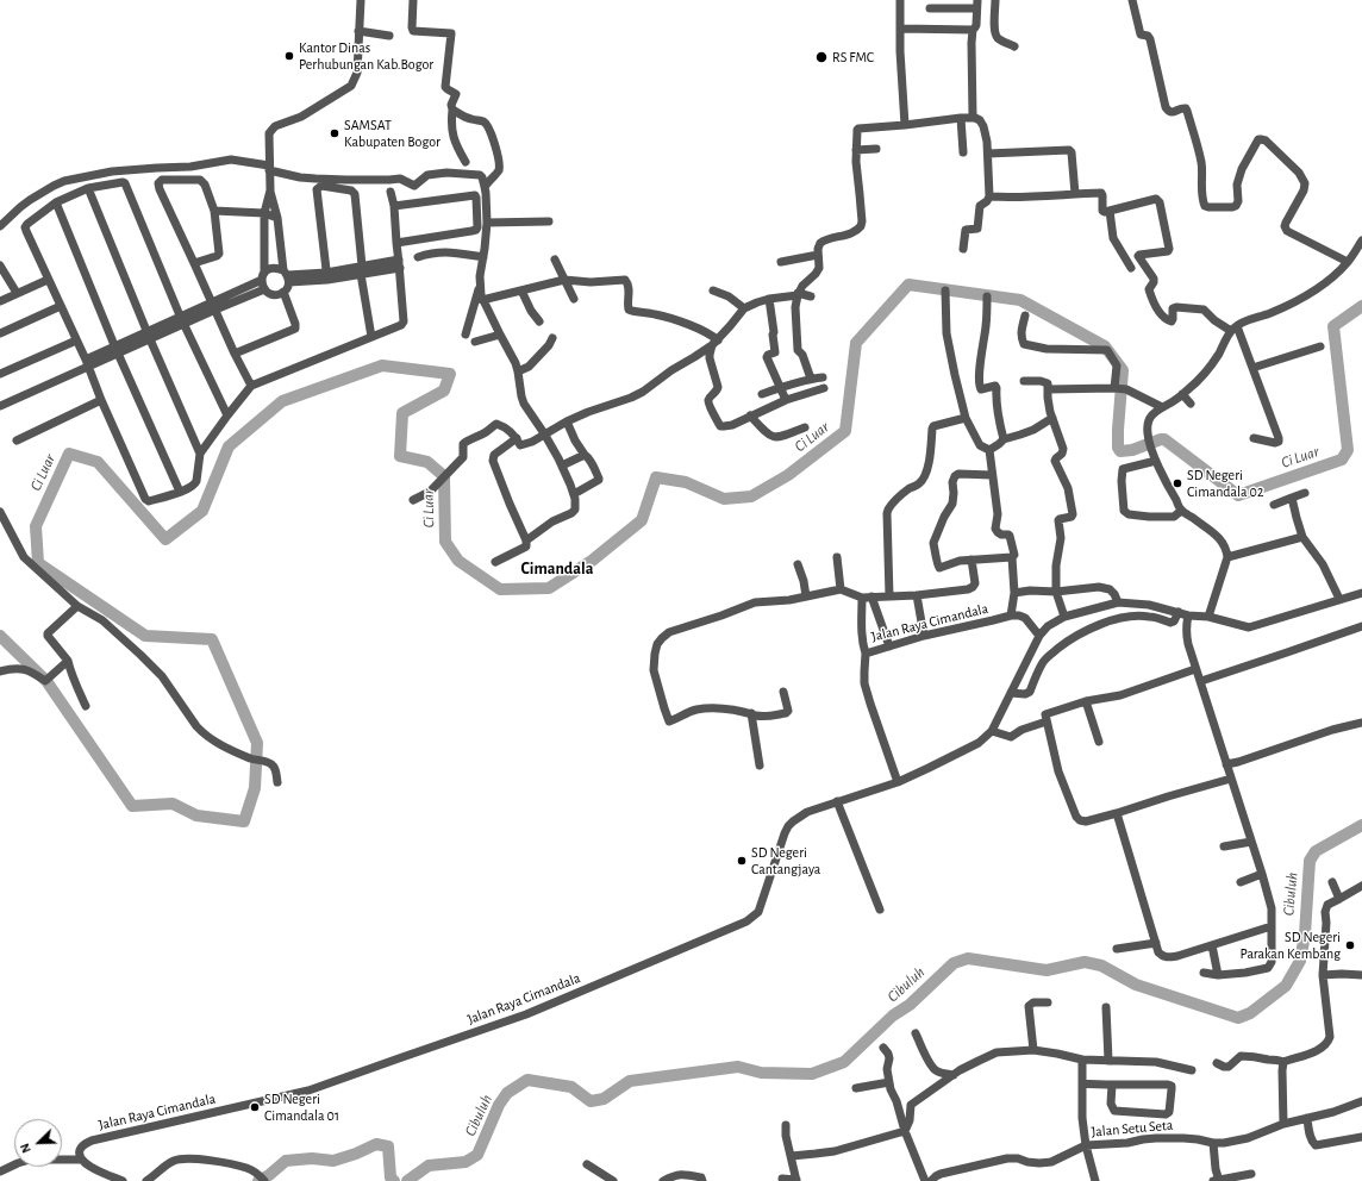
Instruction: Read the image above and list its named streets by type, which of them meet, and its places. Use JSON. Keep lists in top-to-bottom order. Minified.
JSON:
{"streets":{"street":["Jalan Raya Cimandala","Jalan Setu Seta"]},"districts":["Cimandala"],"water":["Ci Luar","Cibuluh"],"places":["Kantor Dinas Perhubungan Kab.Bogor","RS FMC","SAMSAT Kabupaten Bogor","SD Negeri Cimandala 02","SD Negeri Cantangjaya","SD Negeri Parakan Kembang","SD Negeri Cimandala 01"],"north":"bottom left"}
